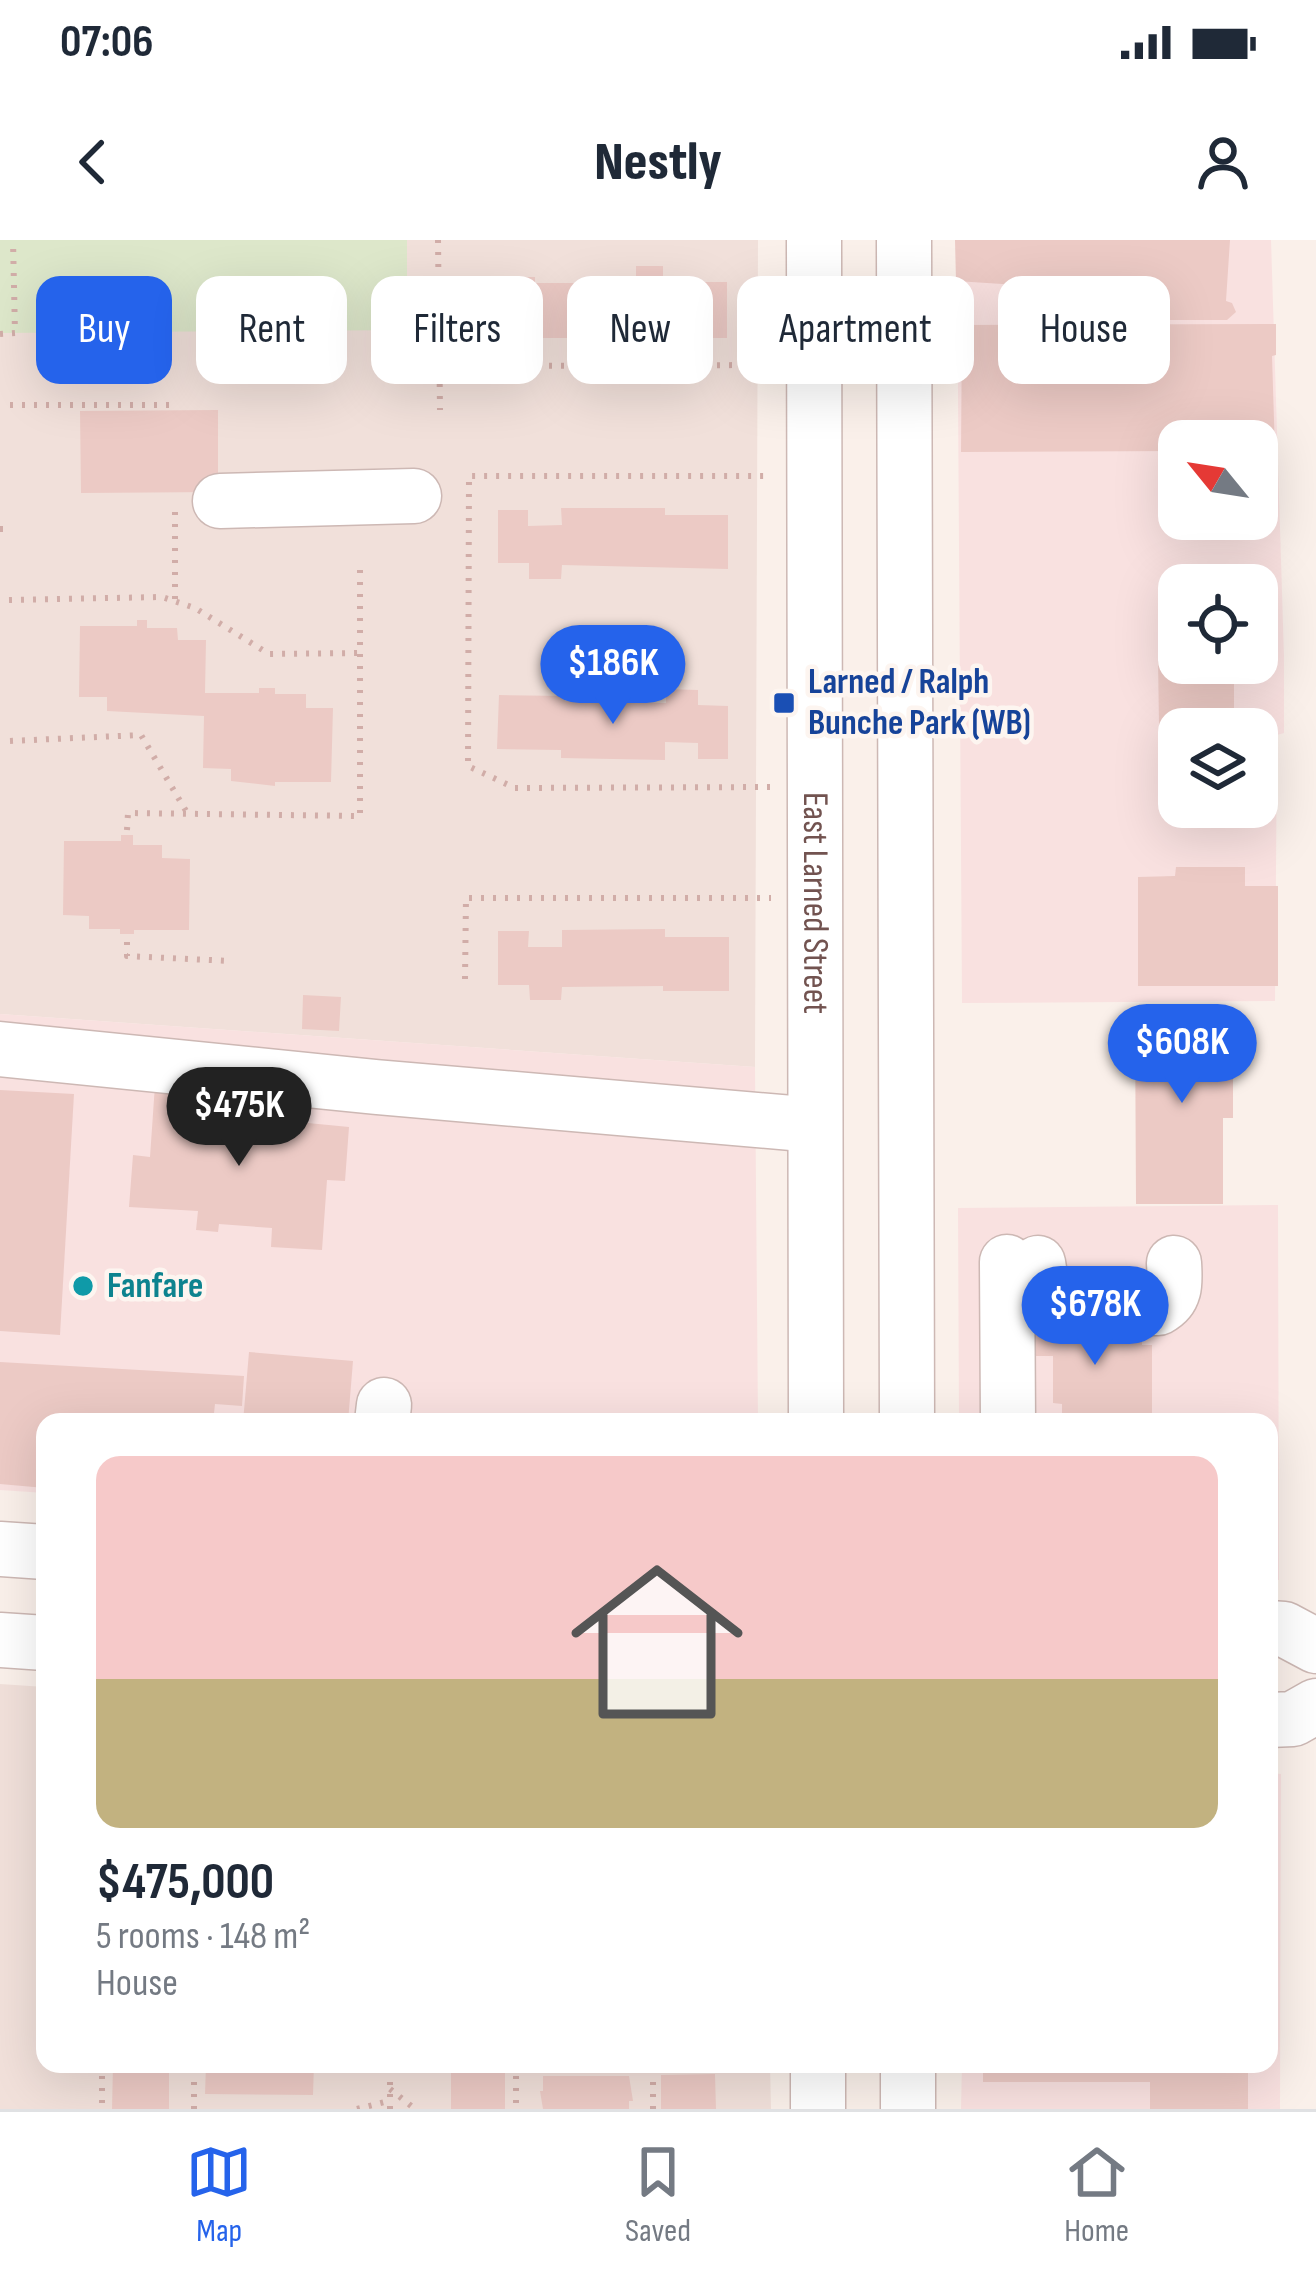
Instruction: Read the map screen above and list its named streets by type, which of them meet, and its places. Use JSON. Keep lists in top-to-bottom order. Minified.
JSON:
{"streets":{"street":["East Larned Street"]},"places":{"transit":["Larned / Ralph Bunche Park (WB)"],"other":["Fanfare"]},"north":"top left","page":{"status":"07:06","header":"Nestly","chip":["Buy","Rent","Filters","New","Apartment","House"],"price":["$186K","$608K","$475K","$678K"],"list":[{"name":"$475,000","note":"5 rooms · 148 m² · House"}],"tabs":["Map","Saved","Home"]}}
